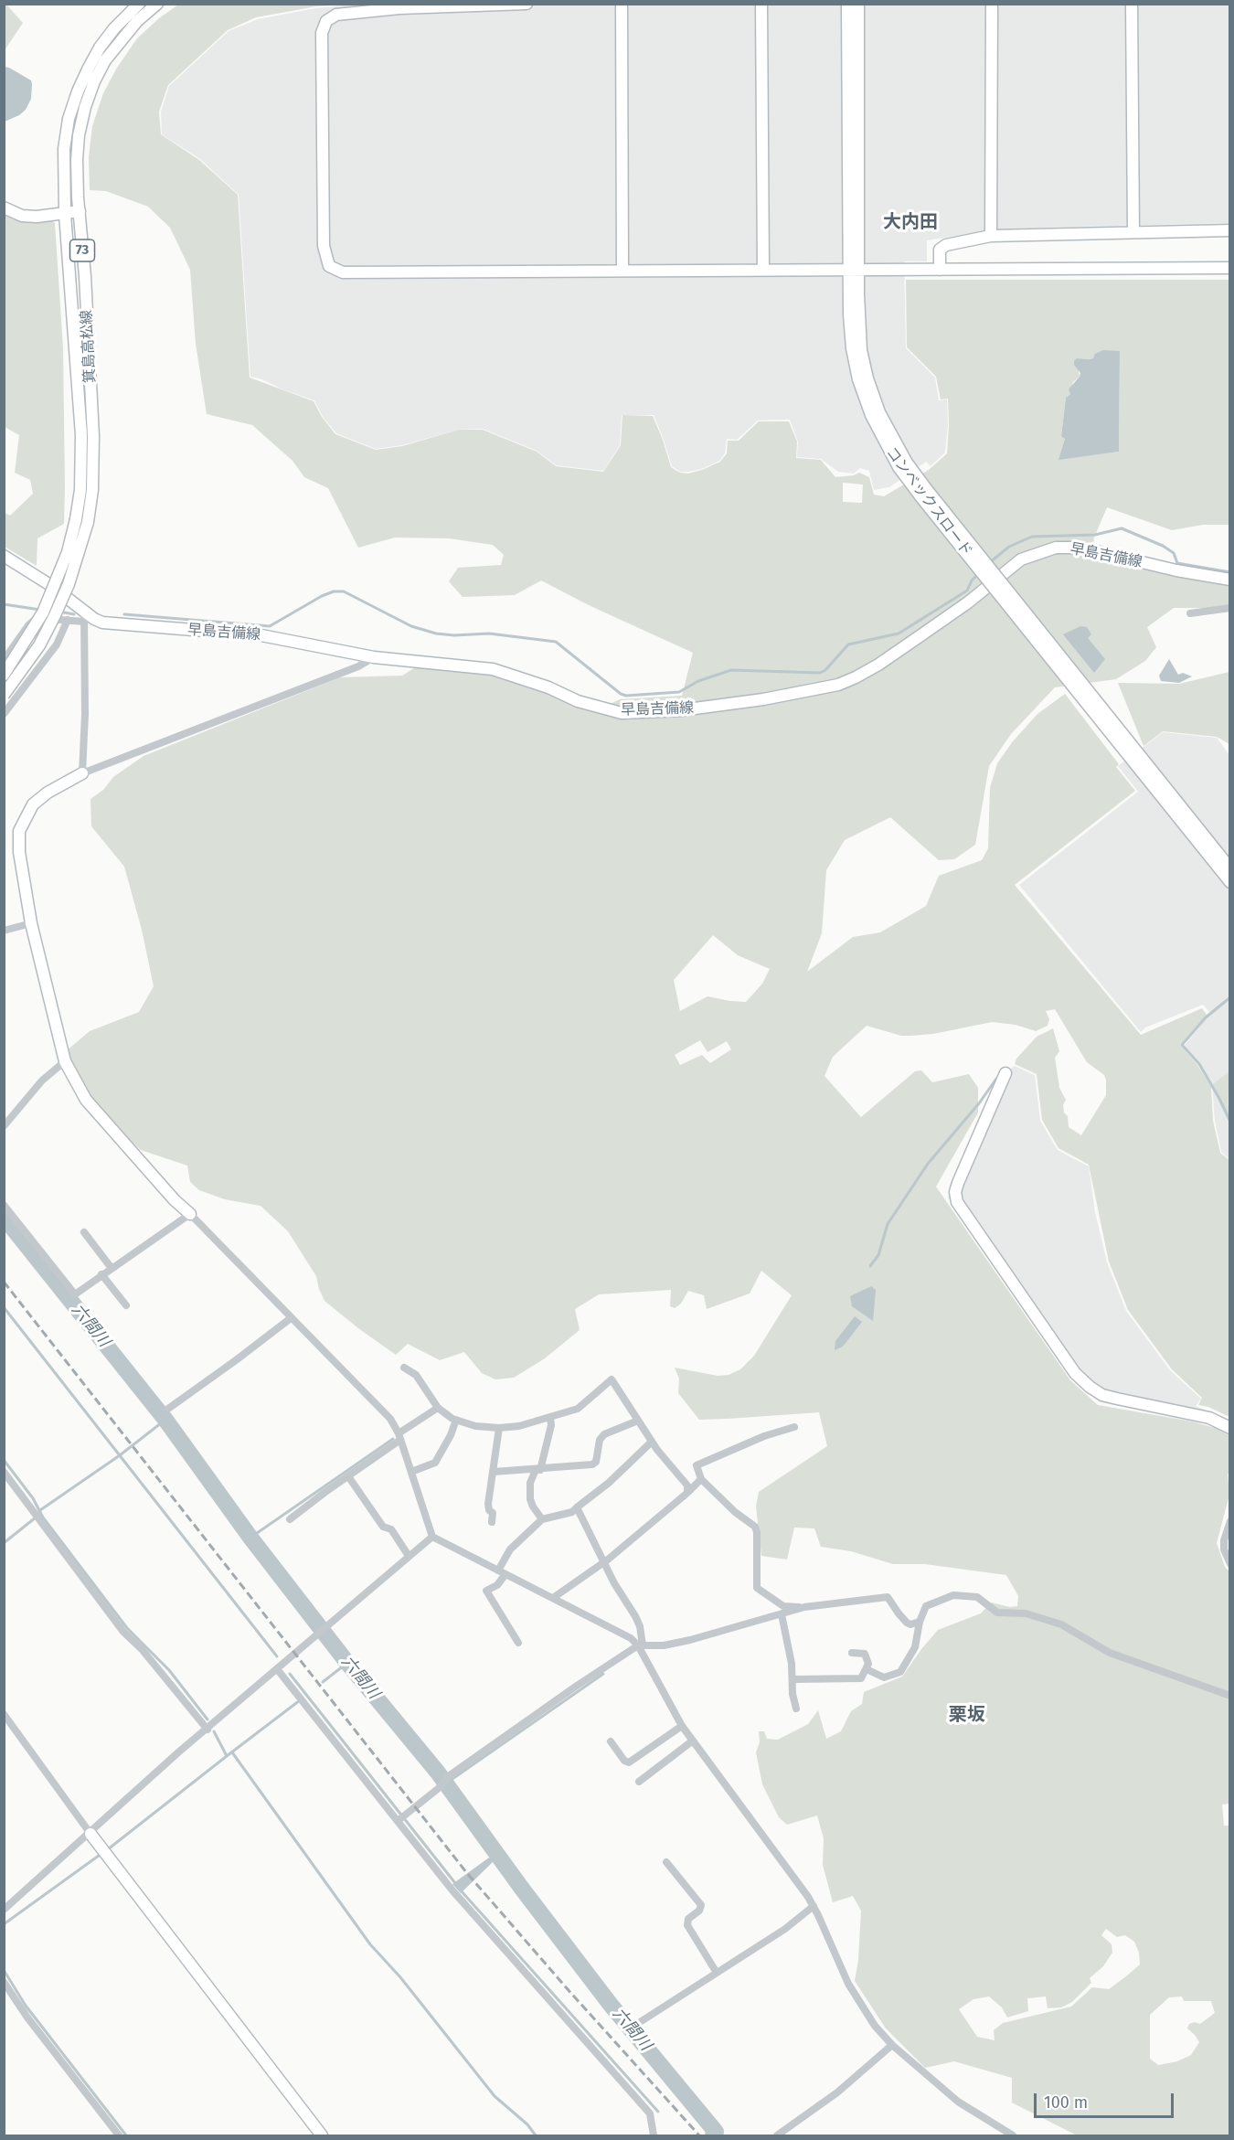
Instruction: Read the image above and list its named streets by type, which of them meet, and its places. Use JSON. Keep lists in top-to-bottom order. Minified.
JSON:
{"streets":{"street":["73","箕島高松線","コンベックスロード","早島吉備線"]},"districts":["大内田","栗坂"],"water":["六間川"],"scale_bar":"100 m"}
